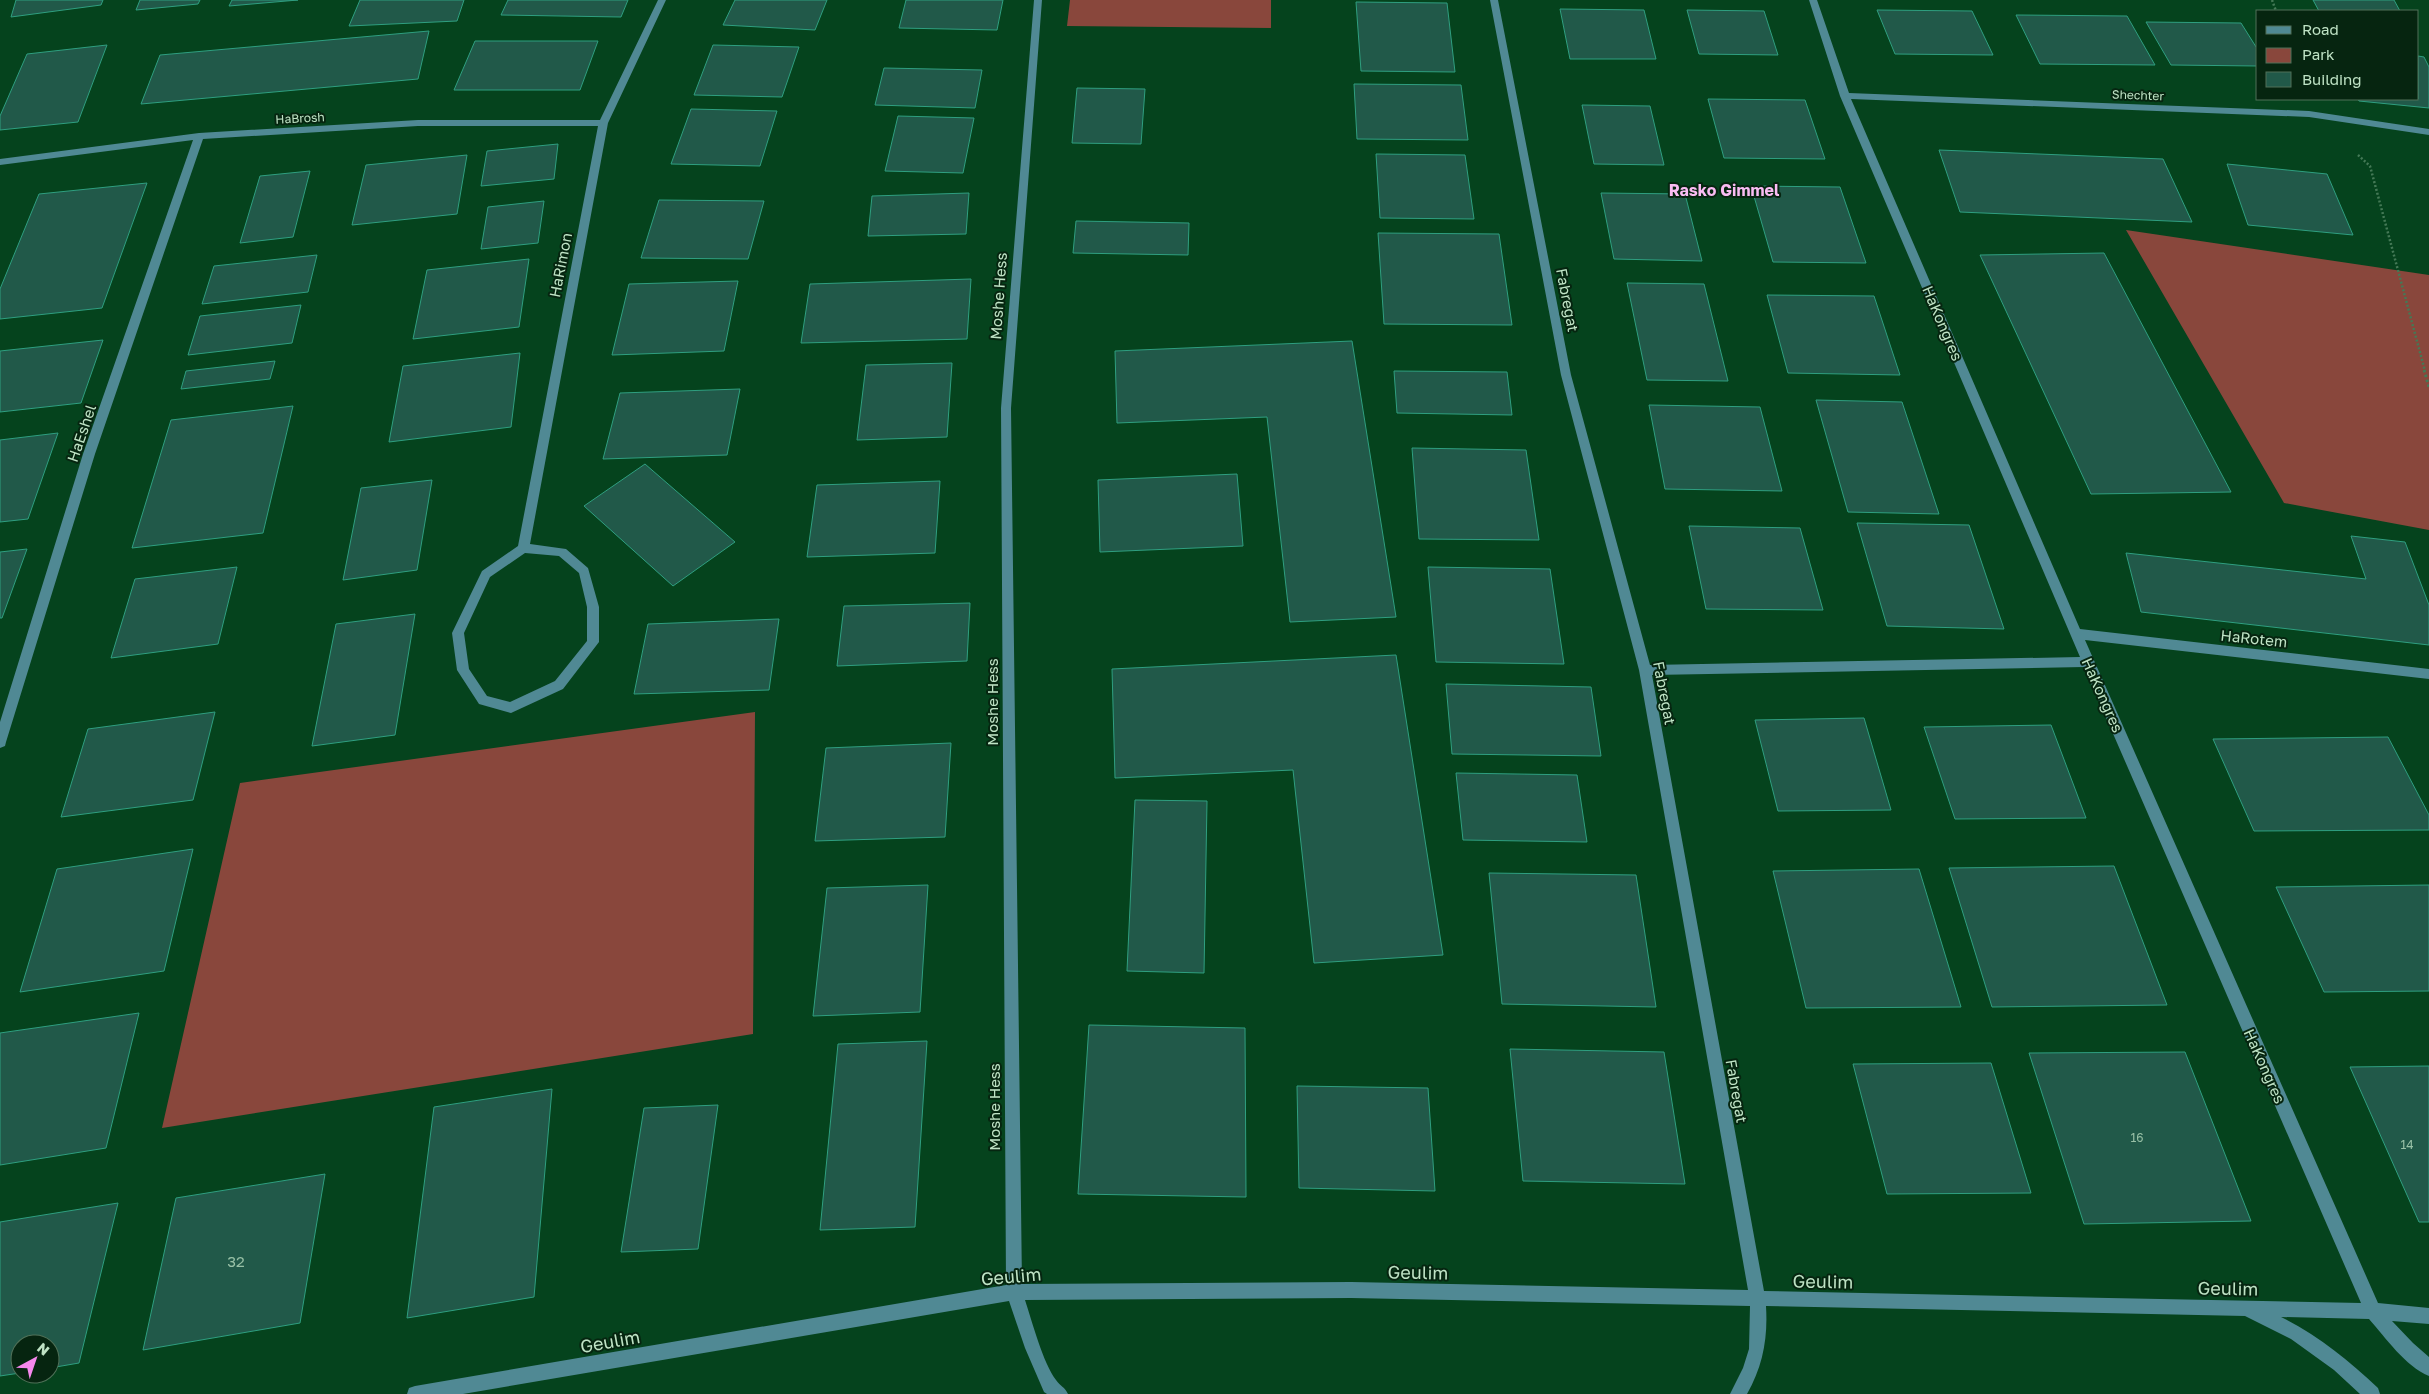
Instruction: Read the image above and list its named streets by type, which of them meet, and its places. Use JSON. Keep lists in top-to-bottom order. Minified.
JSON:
{"streets":{"street":["Shechter","HaBrosh","HaRimon","Moshe Hess","Fabregat","HaKongres","HaEshel","HaRotem","Geulim"]},"crossings":[["Shechter","HaKongres"],["HaBrosh","HaRimon"],["HaBrosh","HaEshel"],["Moshe Hess","Geulim"],["Fabregat","Geulim"],["HaKongres","HaRotem"],["HaKongres","Geulim"]],"districts":["Rasko Gimmel"],"house_numbers":["16","14","32"],"legend":["Road","Park","Building"],"north":"top right"}
